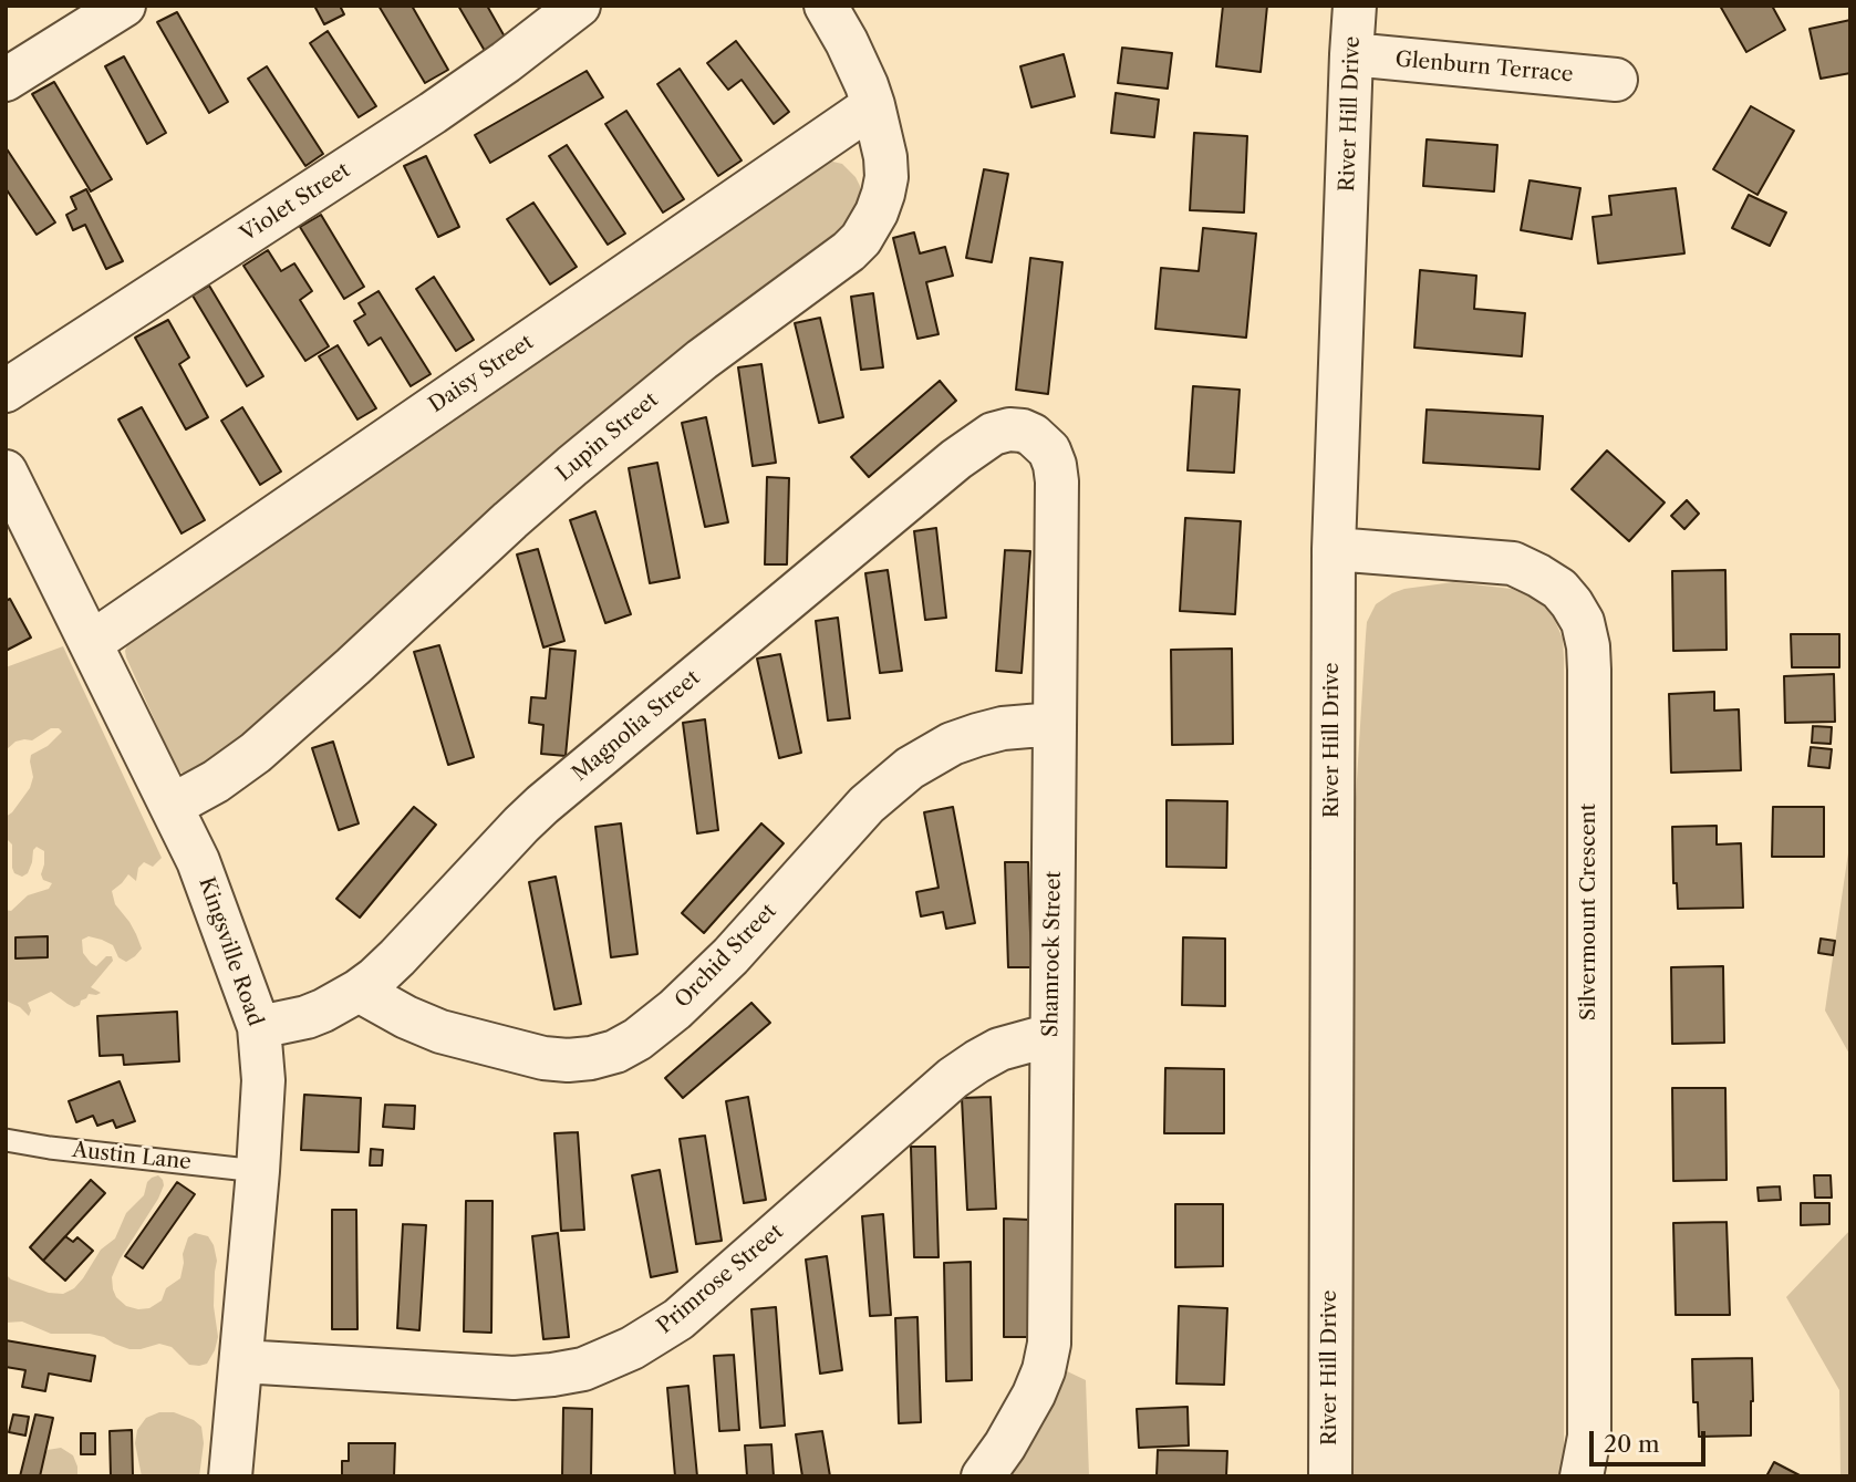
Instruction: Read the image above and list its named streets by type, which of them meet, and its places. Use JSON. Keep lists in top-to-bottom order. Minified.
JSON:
{"streets":{"street":["Glenburn Terrace","River Hill Drive","Violet Street","Daisy Street","Lupin Street","Magnolia Street","Silvermount Crescent","Kingsville Road","Shamrock Street","Orchid Street","Primrose Street"],"lane":["Austin Lane"]},"crossings":[["Glenburn Terrace","River Hill Drive"],["River Hill Drive","Silvermount Crescent"],["Daisy Street","Lupin Street"],["Daisy Street","Kingsville Road"],["Lupin Street","Kingsville Road"],["Magnolia Street","Kingsville Road"],["Magnolia Street","Shamrock Street"],["Magnolia Street","Orchid Street"],["Kingsville Road","Austin Lane"],["Kingsville Road","Primrose Street"],["Shamrock Street","Orchid Street"],["Shamrock Street","Primrose Street"]],"scale_bar":"20 m"}
